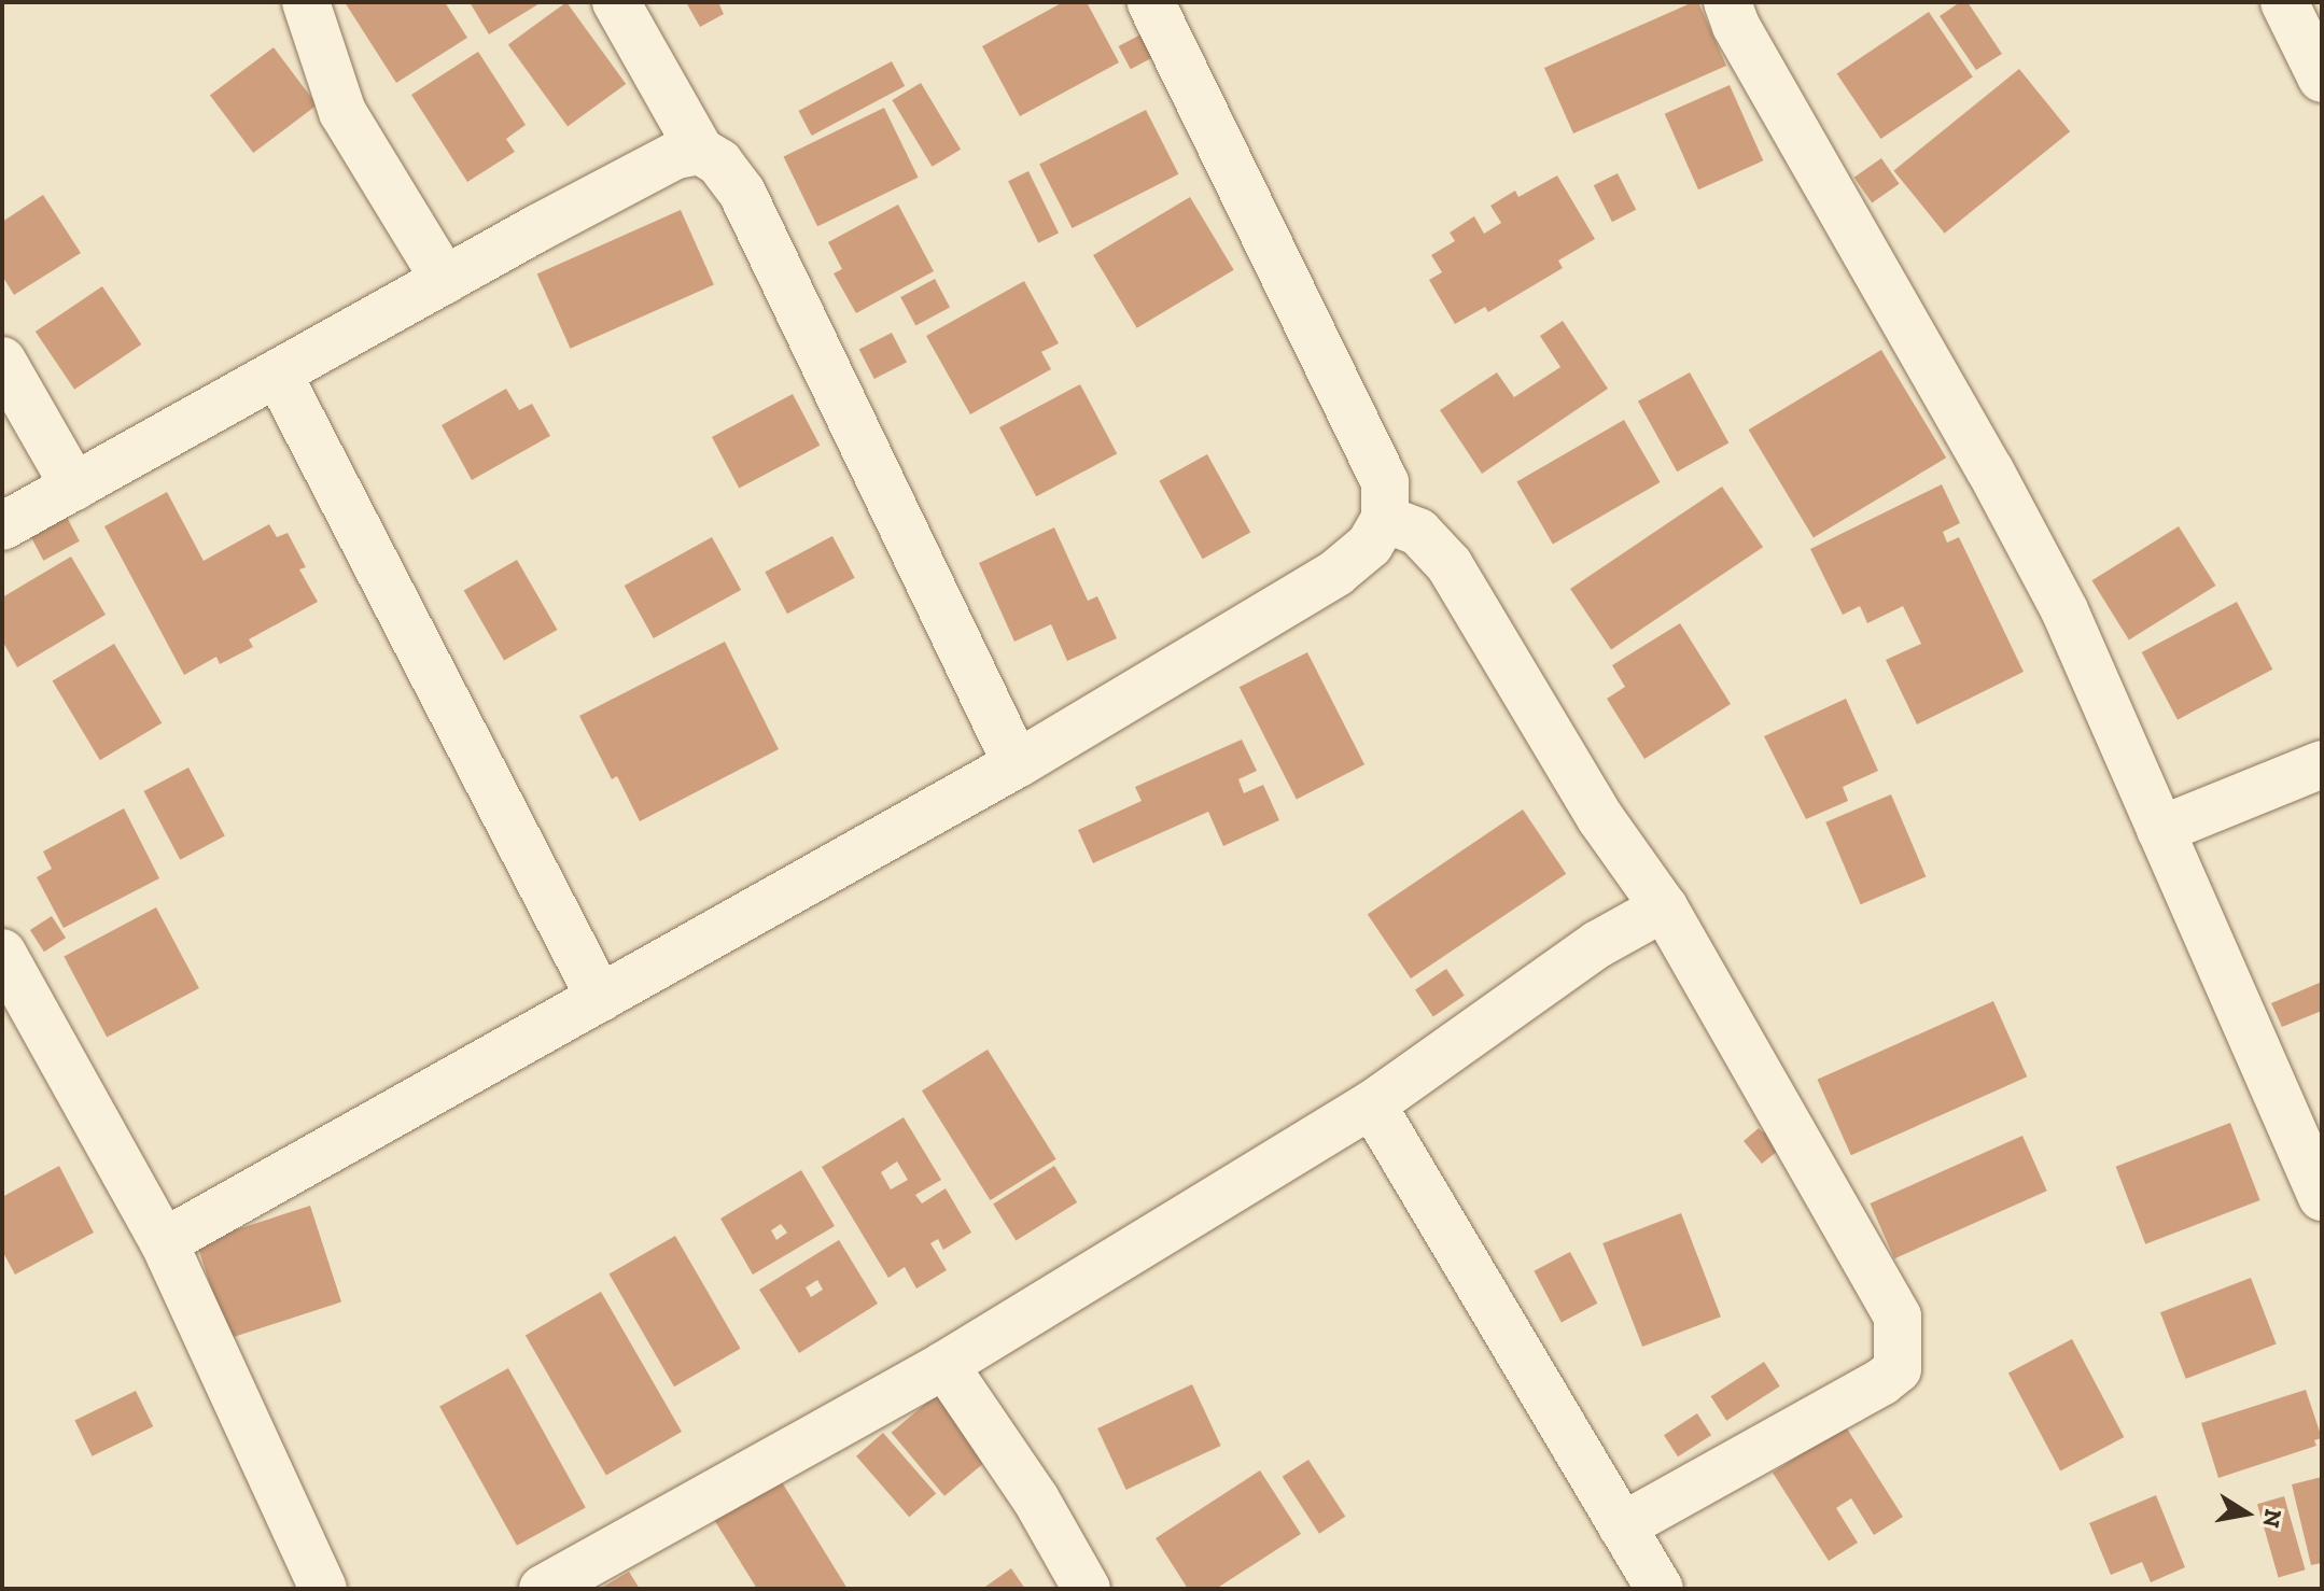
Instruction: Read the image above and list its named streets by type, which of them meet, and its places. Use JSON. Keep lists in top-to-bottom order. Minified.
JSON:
{"north":"right"}
